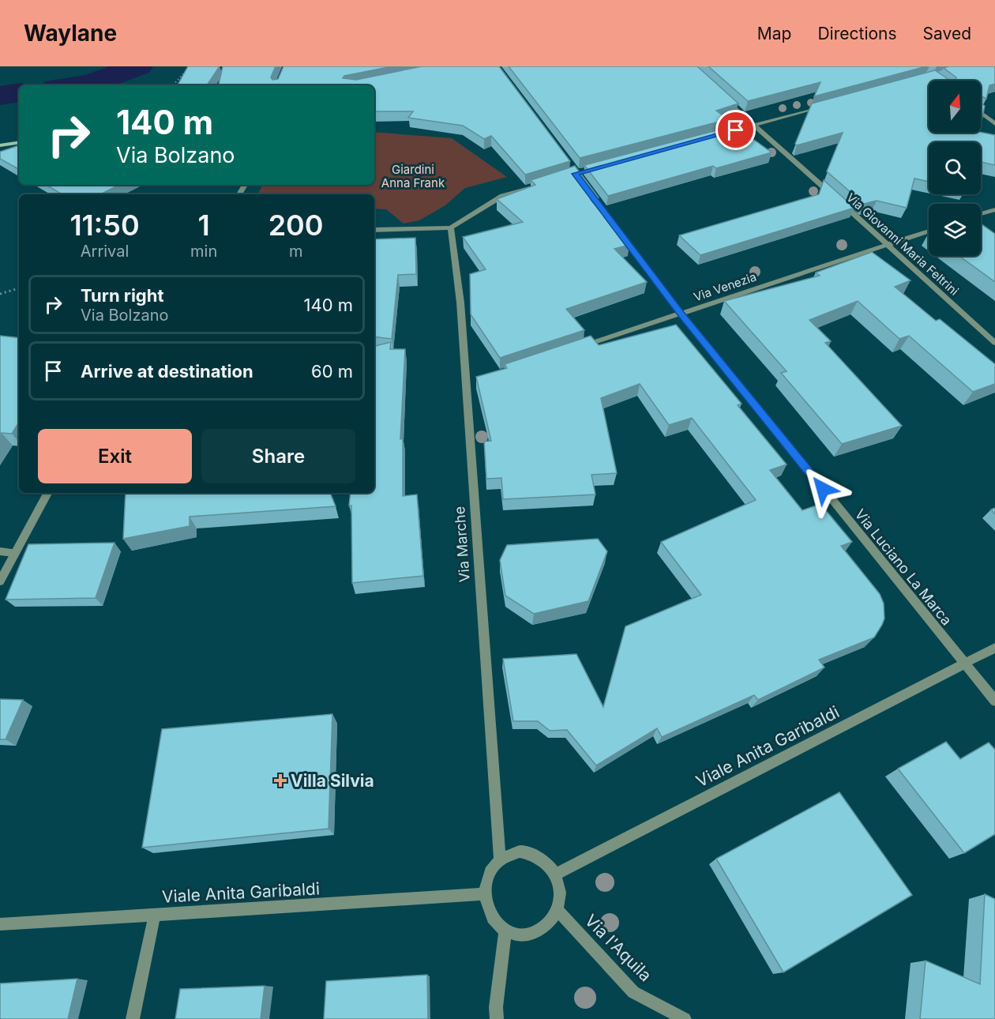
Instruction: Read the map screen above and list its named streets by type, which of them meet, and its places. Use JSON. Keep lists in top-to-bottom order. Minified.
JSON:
{"streets":{"street":["Via Giovanni Maria Feltrini","Via Venezia","Via Marche","Via Luciano La Marca","Viale Anita Garibaldi","Via l'Aquila"]},"crossings":[["Via Giovanni Maria Feltrini","Via Venezia"],["Via Venezia","Via Luciano La Marca"],["Via Marche","Viale Anita Garibaldi"],["Via Marche","Via l'Aquila"],["Via Luciano La Marca","Viale Anita Garibaldi"],["Viale Anita Garibaldi","Via l'Aquila"]],"parks":["Giardini Anna Frank"],"places":{"health":["Villa Silvia"]},"north":"top","page":{"header":"Waylane","nav":["Map","Directions","Saved"],"turn":["140 m","Via Bolzano"],"eta":["11:50","Arrival","1","min","200","m"],"list":[{"name":"Turn right","note":"Via Bolzano","value":"140 m"},{"name":"Arrive at destination","value":"60 m"}],"buttons":["Exit","Share"]}}
